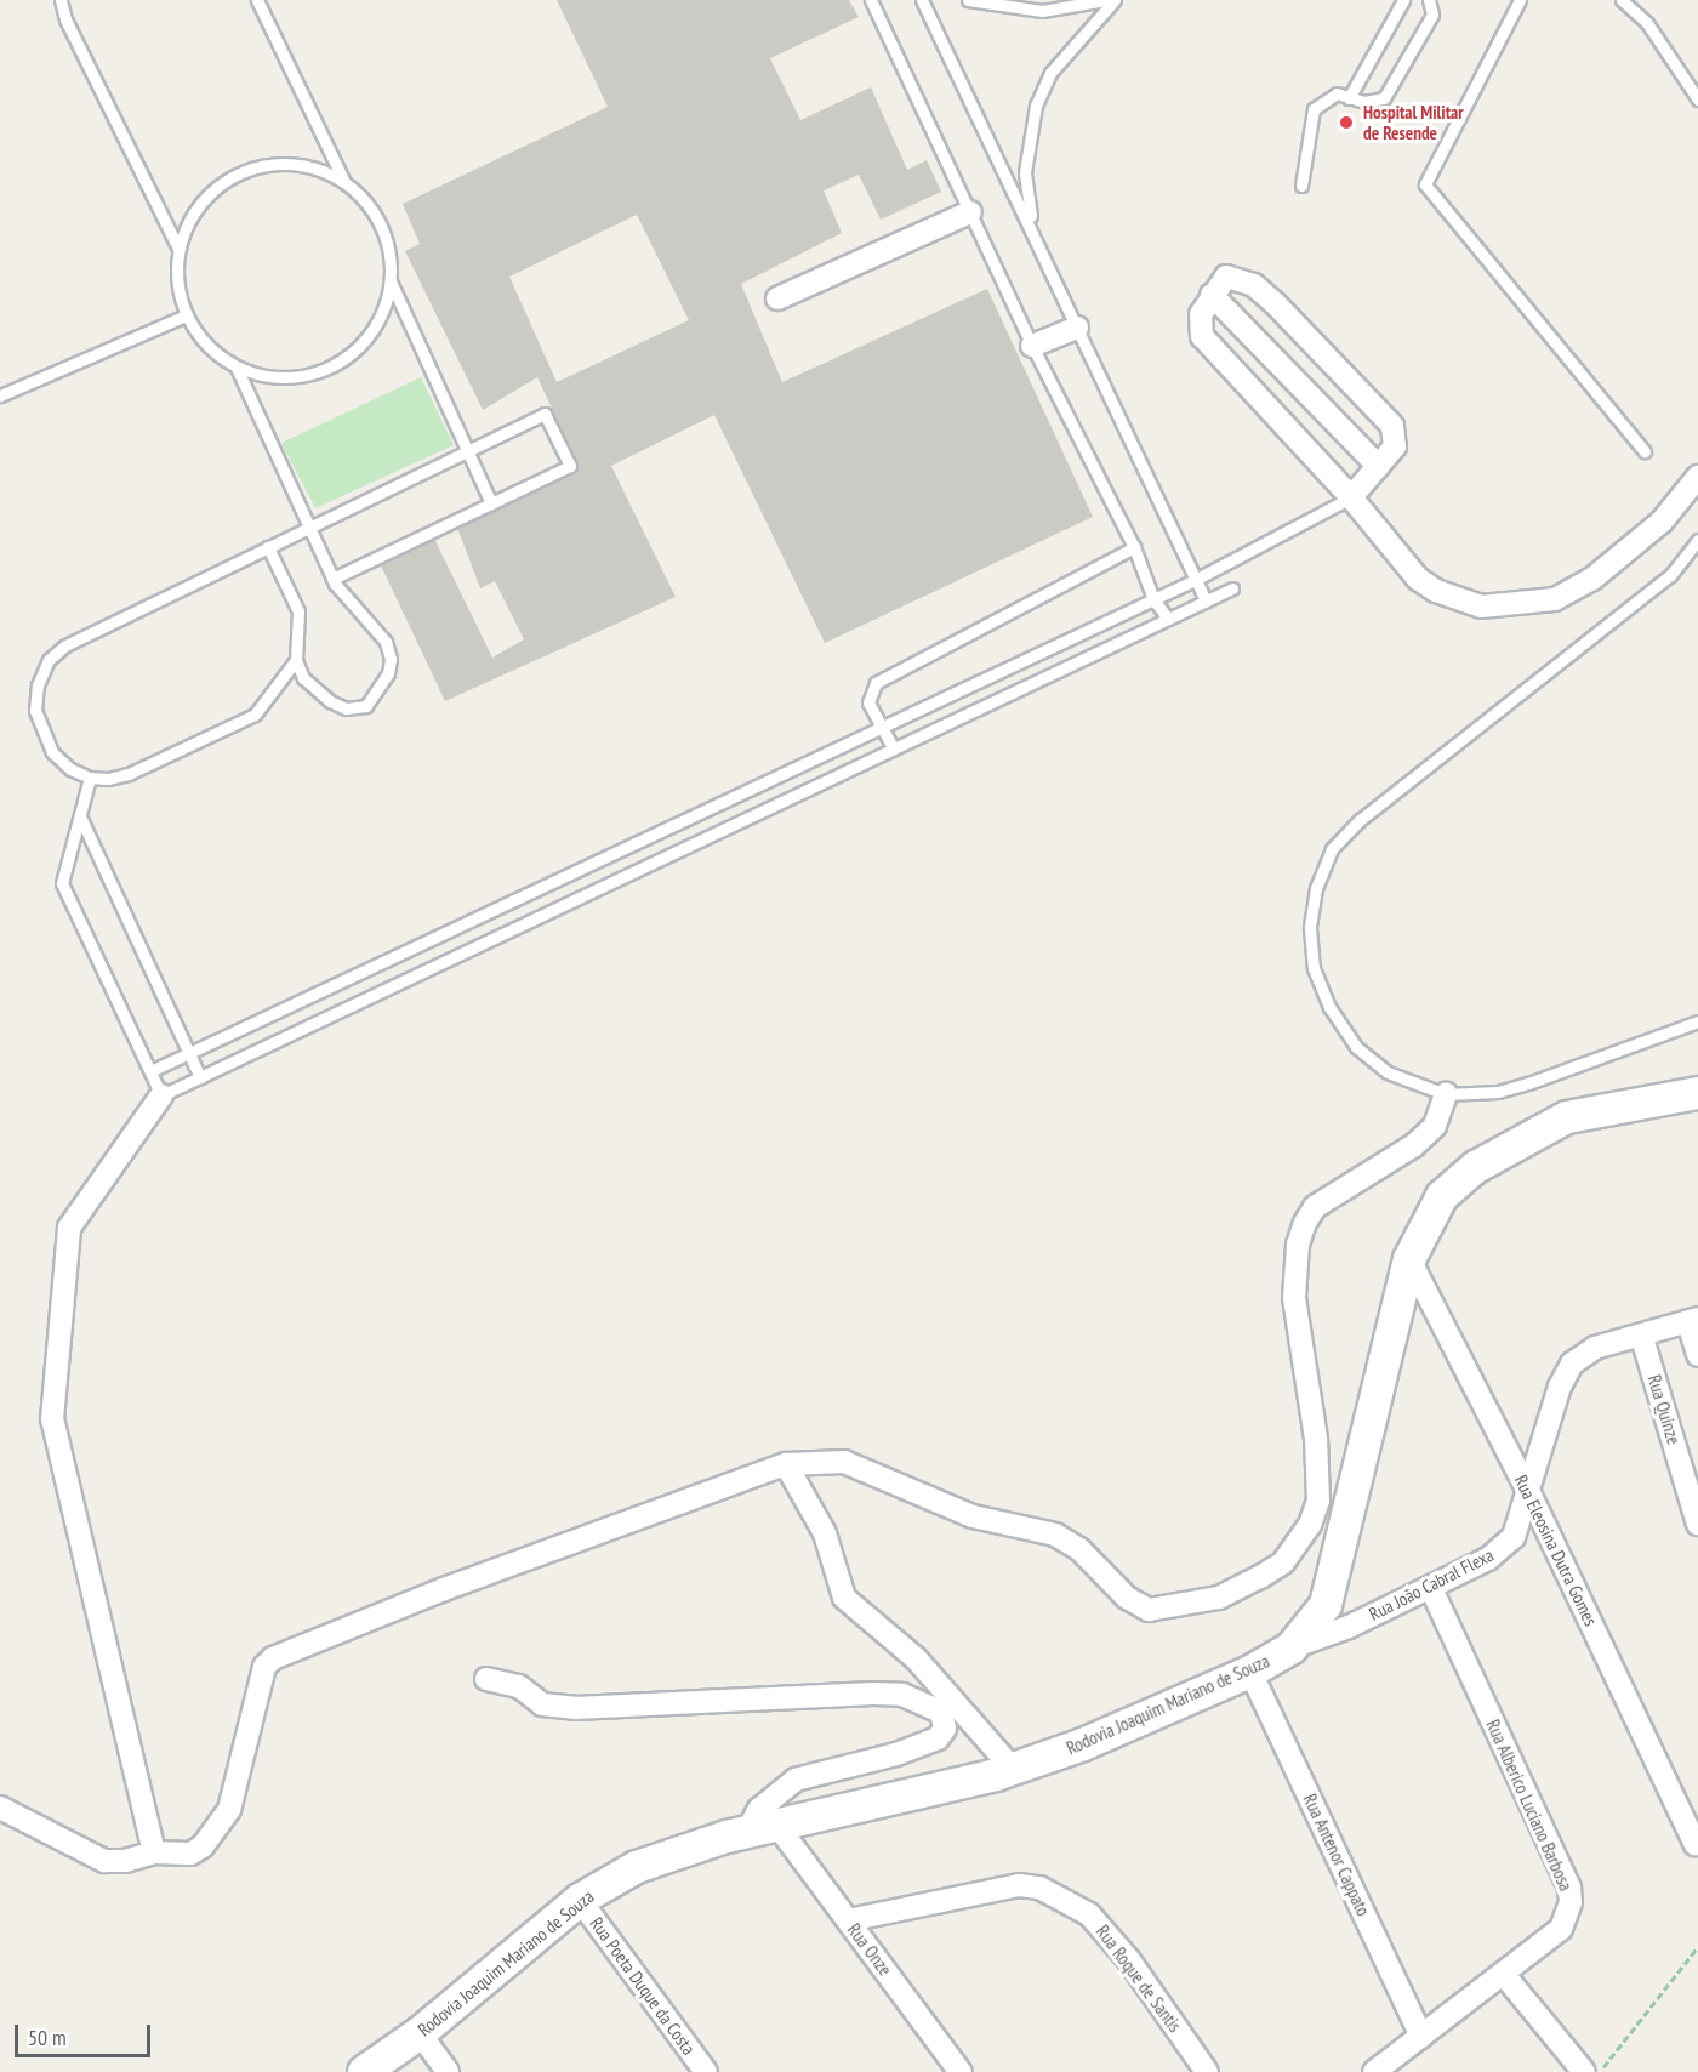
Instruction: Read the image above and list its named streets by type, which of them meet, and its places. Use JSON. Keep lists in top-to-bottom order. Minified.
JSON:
{"streets":{"main road":["Rodovia Joaquim Mariano de Souza"],"street":["Rua Quinze","Rua Eleosina Dutra Gomes","Rua João Cabral Flexa","Rua Alberico Luciano Barbosa","Rua Antenor Cappato","Rua Onze","Rua Roque de Santis","Rua Poeta Duque da Costa"]},"crossings":[["Rua Quinze","Rua João Cabral Flexa"],["Rua Eleosina Dutra Gomes","Rua João Cabral Flexa"],["Rua Eleosina Dutra Gomes","Rodovia Joaquim Mariano de Souza"],["Rua João Cabral Flexa","Rodovia Joaquim Mariano de Souza"],["Rua João Cabral Flexa","Rua Alberico Luciano Barbosa"],["Rodovia Joaquim Mariano de Souza","Rua Antenor Cappato"],["Rodovia Joaquim Mariano de Souza","Rua Onze"],["Rodovia Joaquim Mariano de Souza","Rua Poeta Duque da Costa"],["Rua Alberico Luciano Barbosa","Rua Antenor Cappato"],["Rua Onze","Rua Roque de Santis"]],"places":["Hospital Militar de Resende"],"scale_bar":"50 m"}
